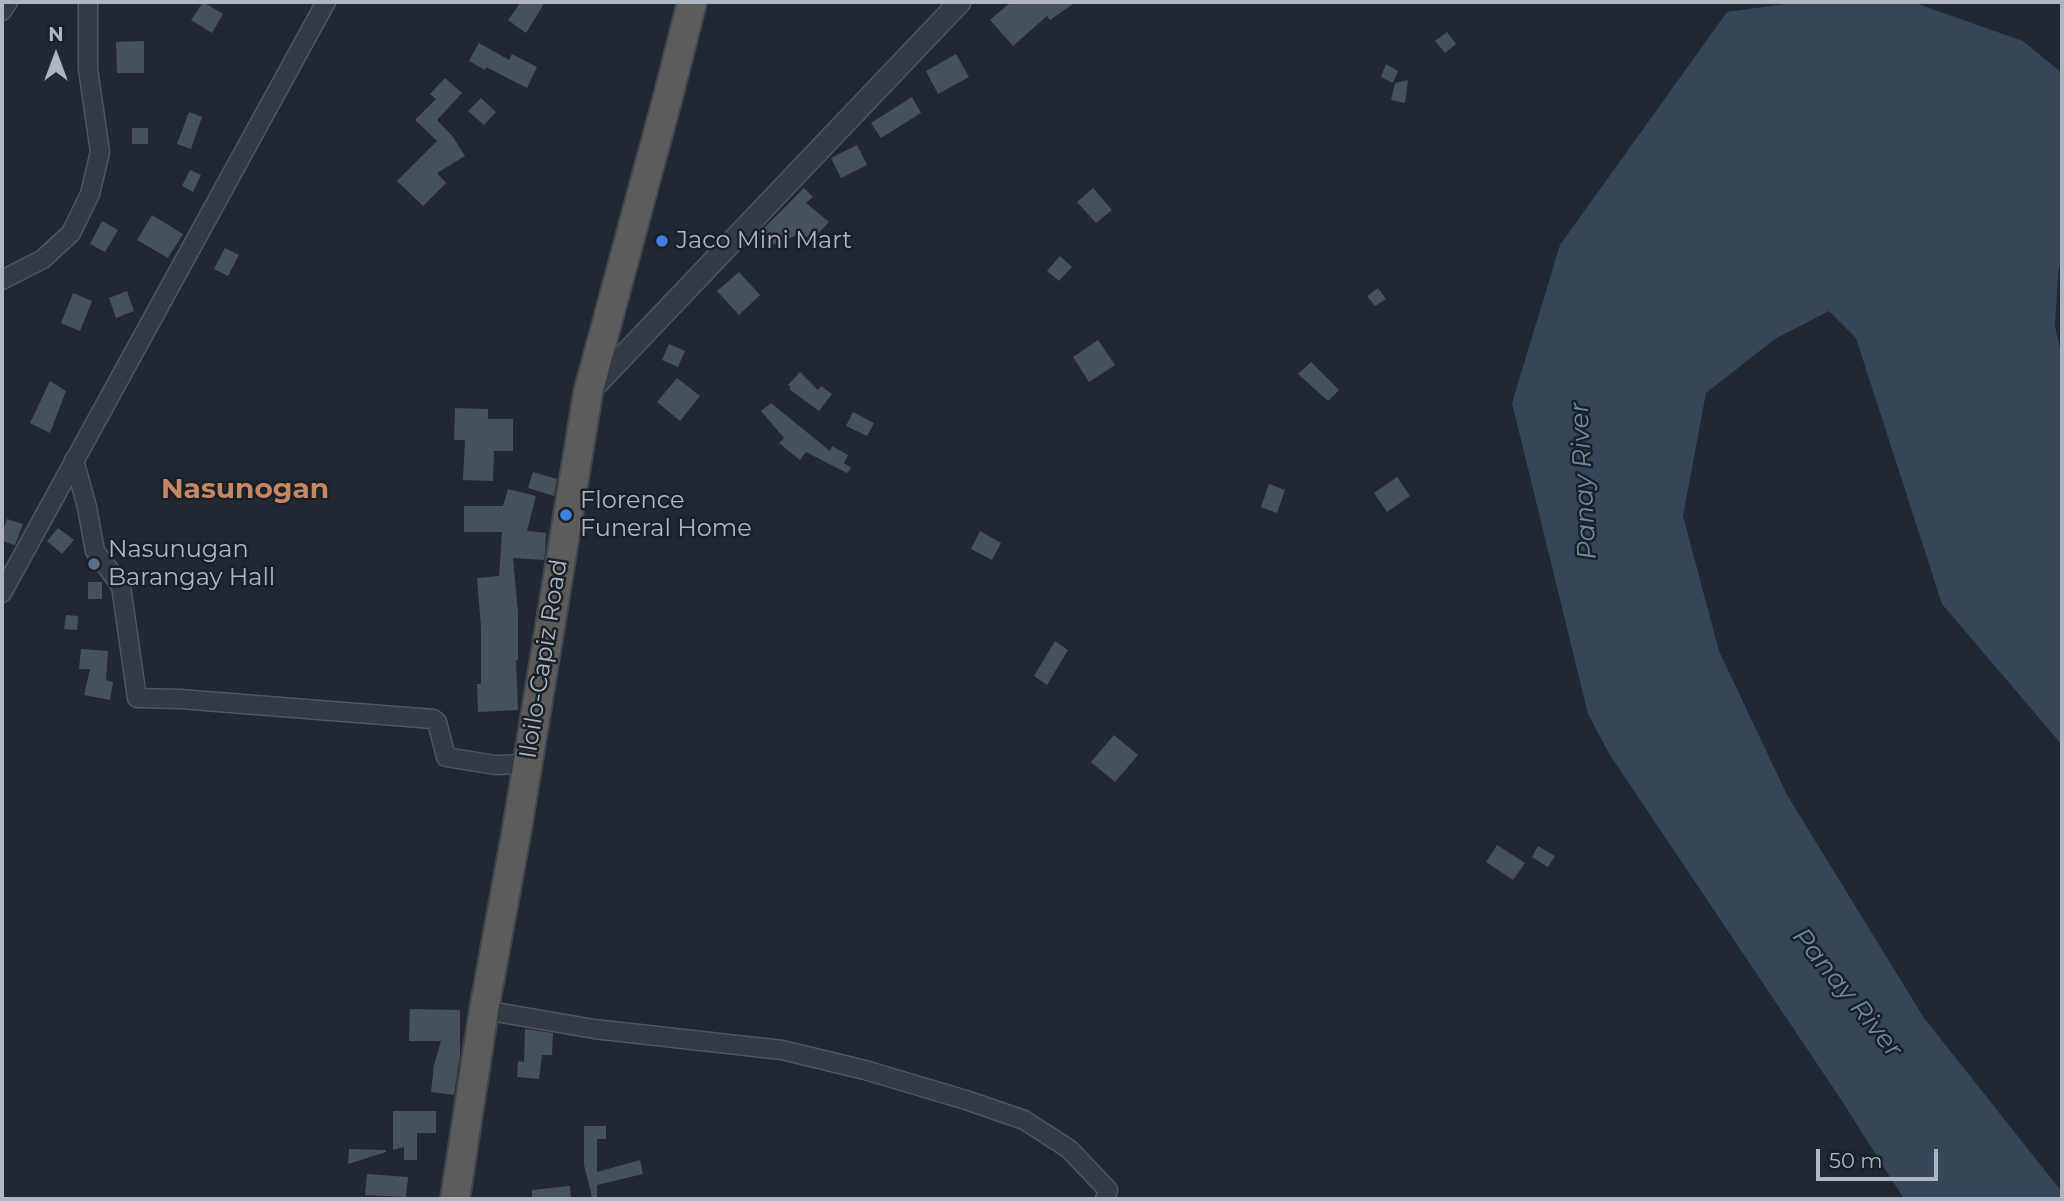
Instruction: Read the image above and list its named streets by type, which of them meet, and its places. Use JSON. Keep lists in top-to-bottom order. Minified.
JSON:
{"streets":{"highway":["Iloilo-Capiz Road"]},"districts":["Nasunogan"],"water":["Panay River"],"places":["Jaco Mini Mart","Florence Funeral Home","Nasunugan Barangay Hall"],"scale_bar":"50 m","north":"top"}
